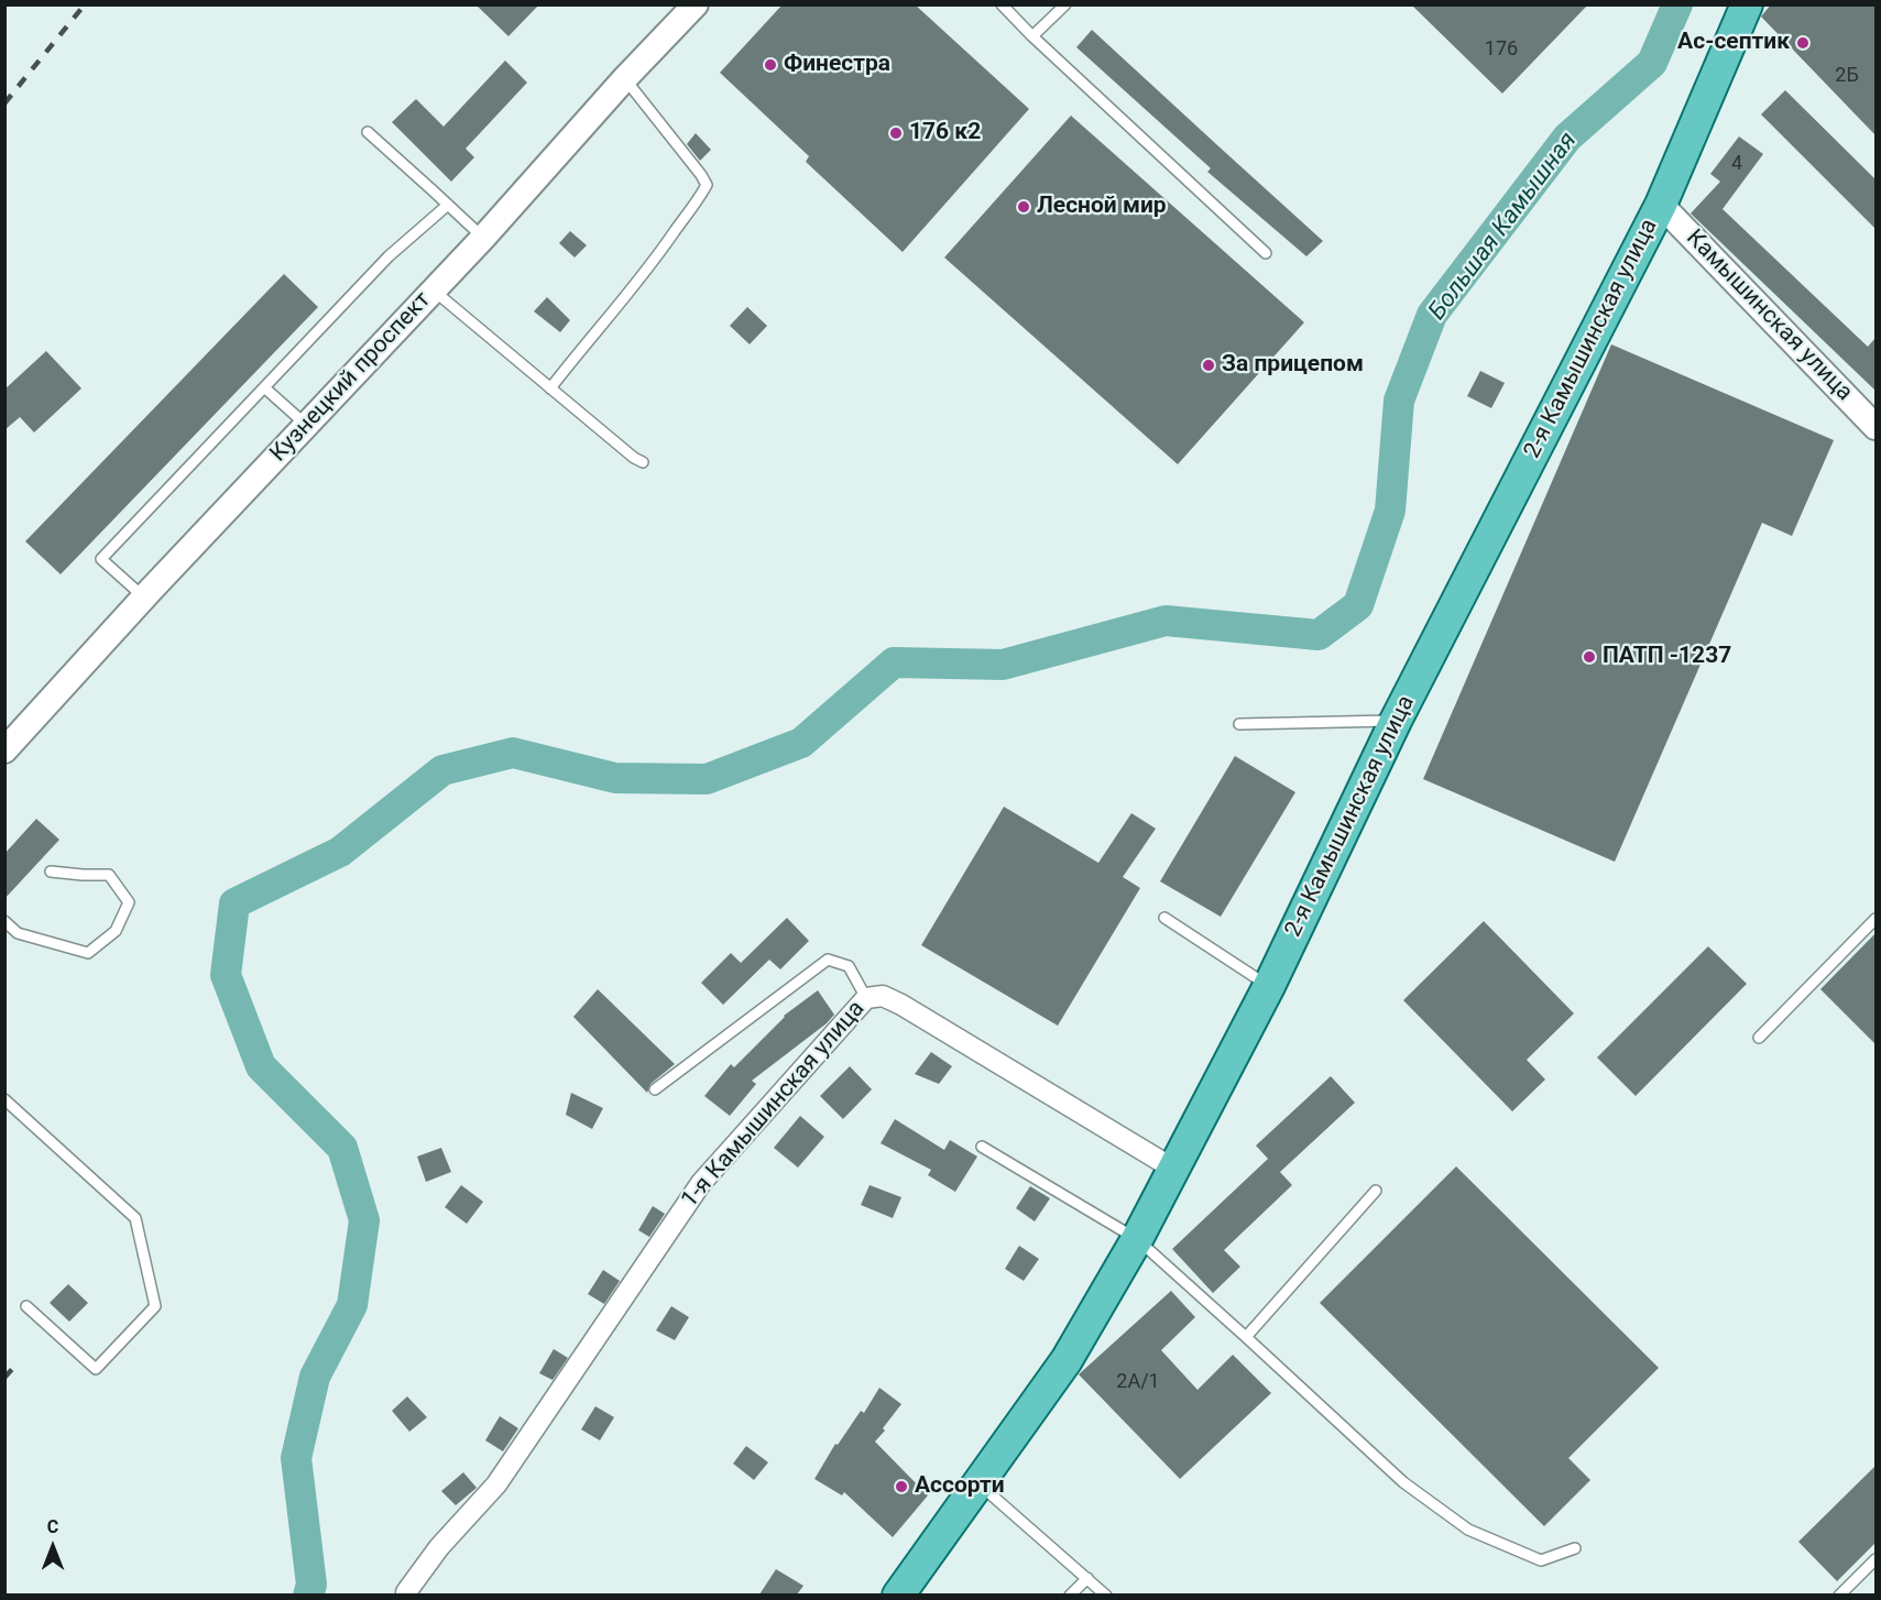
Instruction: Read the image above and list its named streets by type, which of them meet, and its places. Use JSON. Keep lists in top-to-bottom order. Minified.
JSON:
{"streets":{"main road":["2-я Камышинская улица"],"street":["Камышинская улица","Кузнецкий проспект","1-я Камышинская улица"]},"crossings":[["Камышинская улица","2-я Камышинская улица"],["2-я Камышинская улица","1-я Камышинская улица"]],"water":["Большая Камышная"],"places":["Ас-септик","Финестра","176 к2","Лесной мир","За прицепом","ПАТП -1237","Ассорти"],"house_numbers":["176","2Б","4","2А/1"],"north":"top"}
